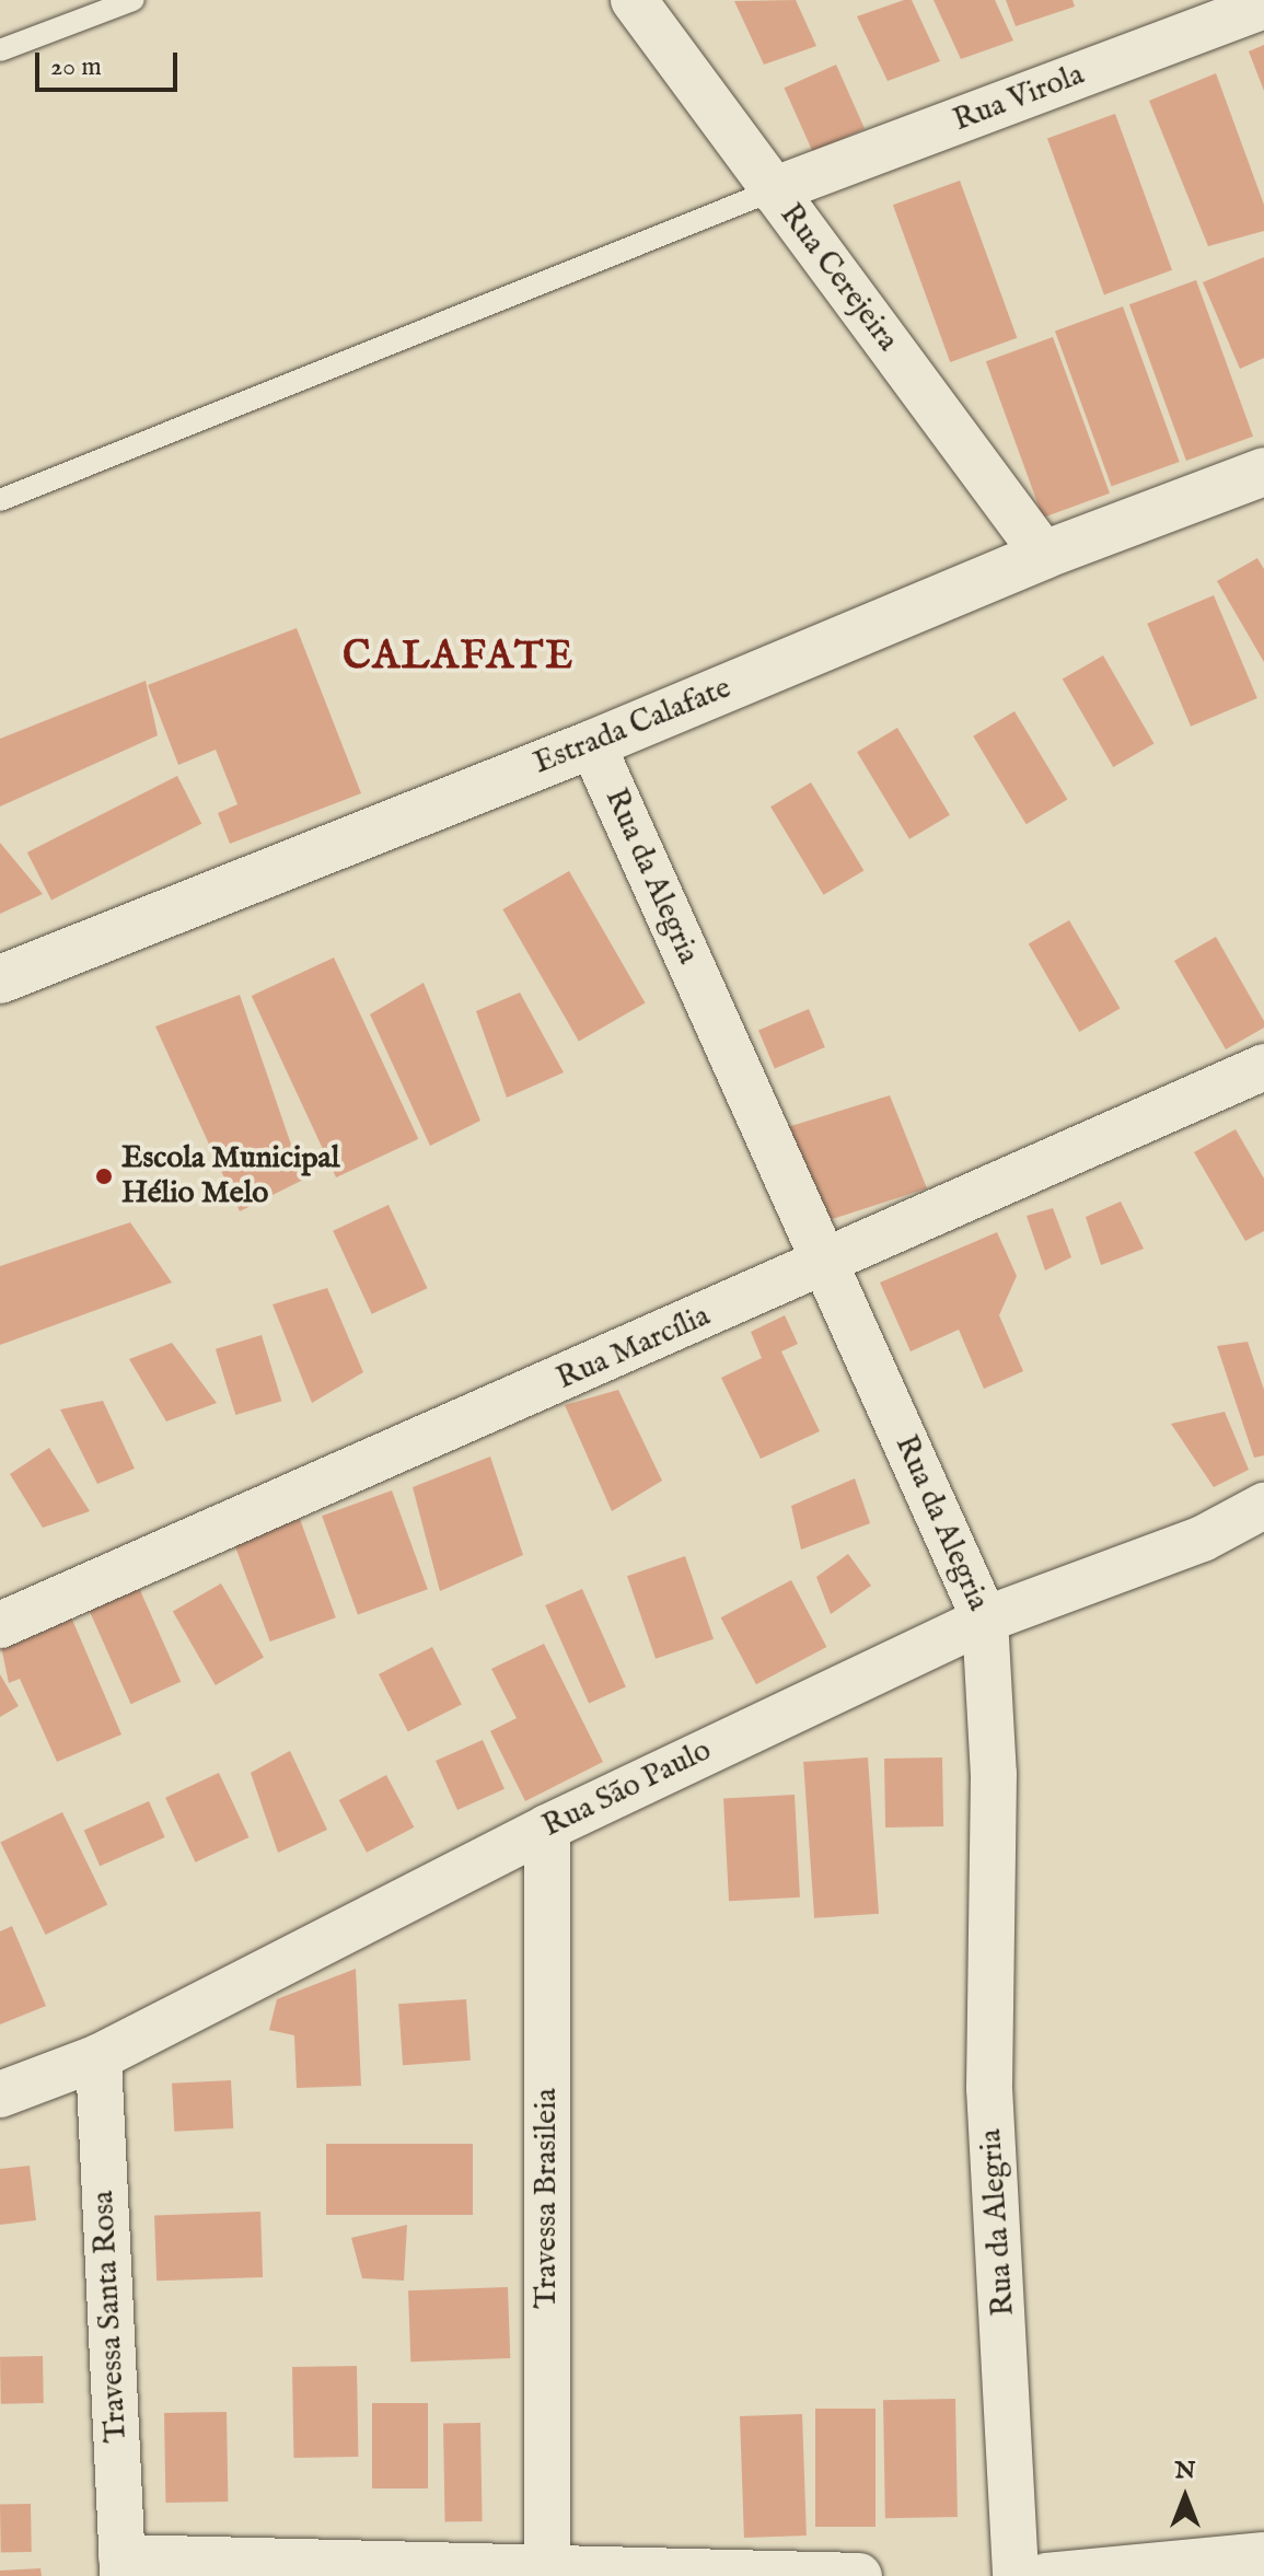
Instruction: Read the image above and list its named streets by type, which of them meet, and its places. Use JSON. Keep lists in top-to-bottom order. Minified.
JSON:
{"streets":{"street":["Rua Virola","Rua Cerejeira","Estrada Calafate","Rua da Alegria","Rua Marcília","Rua São Paulo","Travessa Brasileia","Travessa Santa Rosa"]},"crossings":[["Rua Virola","Rua Cerejeira"],["Rua Cerejeira","Estrada Calafate"],["Estrada Calafate","Rua da Alegria"],["Rua da Alegria","Rua Marcília"],["Rua da Alegria","Rua São Paulo"],["Rua São Paulo","Travessa Brasileia"],["Rua São Paulo","Travessa Santa Rosa"]],"districts":["CALAFATE"],"places":["Escola Municipal Hélio Melo"],"scale_bar":"20 m","north":"top"}
